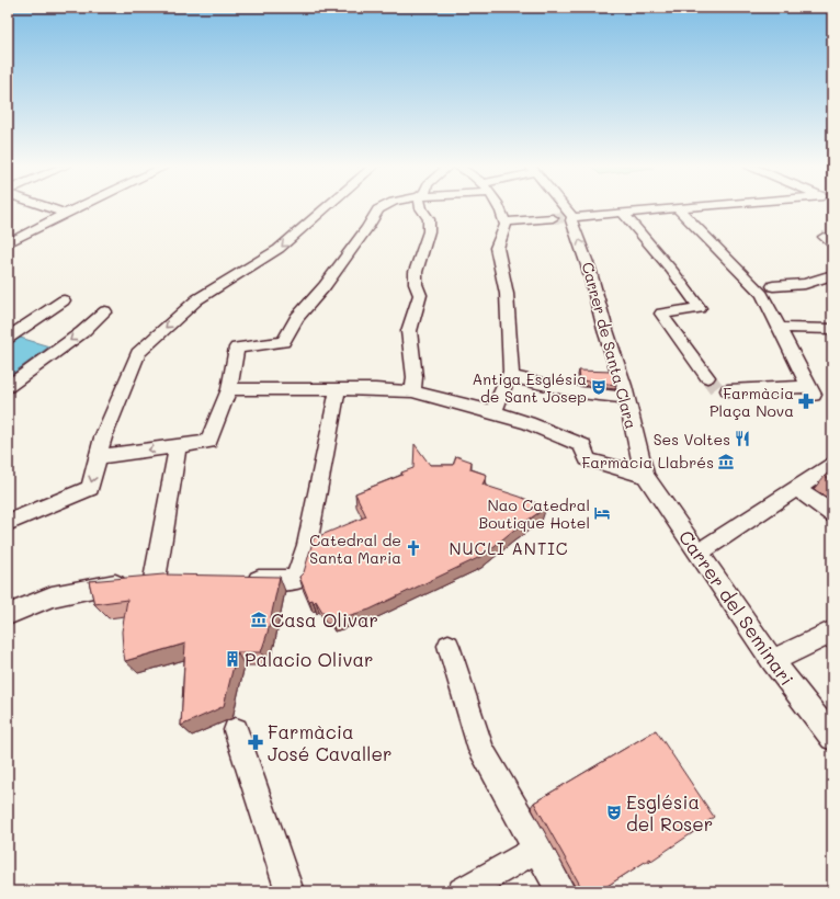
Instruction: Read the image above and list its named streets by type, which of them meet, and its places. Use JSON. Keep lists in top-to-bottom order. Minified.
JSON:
{"streets":{"street":["Carrer de Santa Clara","Carrer del Seminari"]},"crossings":[["Carrer de Santa Clara","Carrer del Seminari"]],"districts":["NUCLI ANTIC"],"places":{"theatre":["Antiga Església de Sant Josep","Església del Roser"],"pharmacy":["Farmàcia Plaça Nova","Farmàcia José Cavaller"],"restaurant":["Ses Voltes"],"museum":["Farmàcia Llabrés","Casa Olivar"],"hotel":["Nao Catedral Boutique Hotel"],"church":["Catedral de Santa Maria"],"building":["Palacio Olivar"]}}
